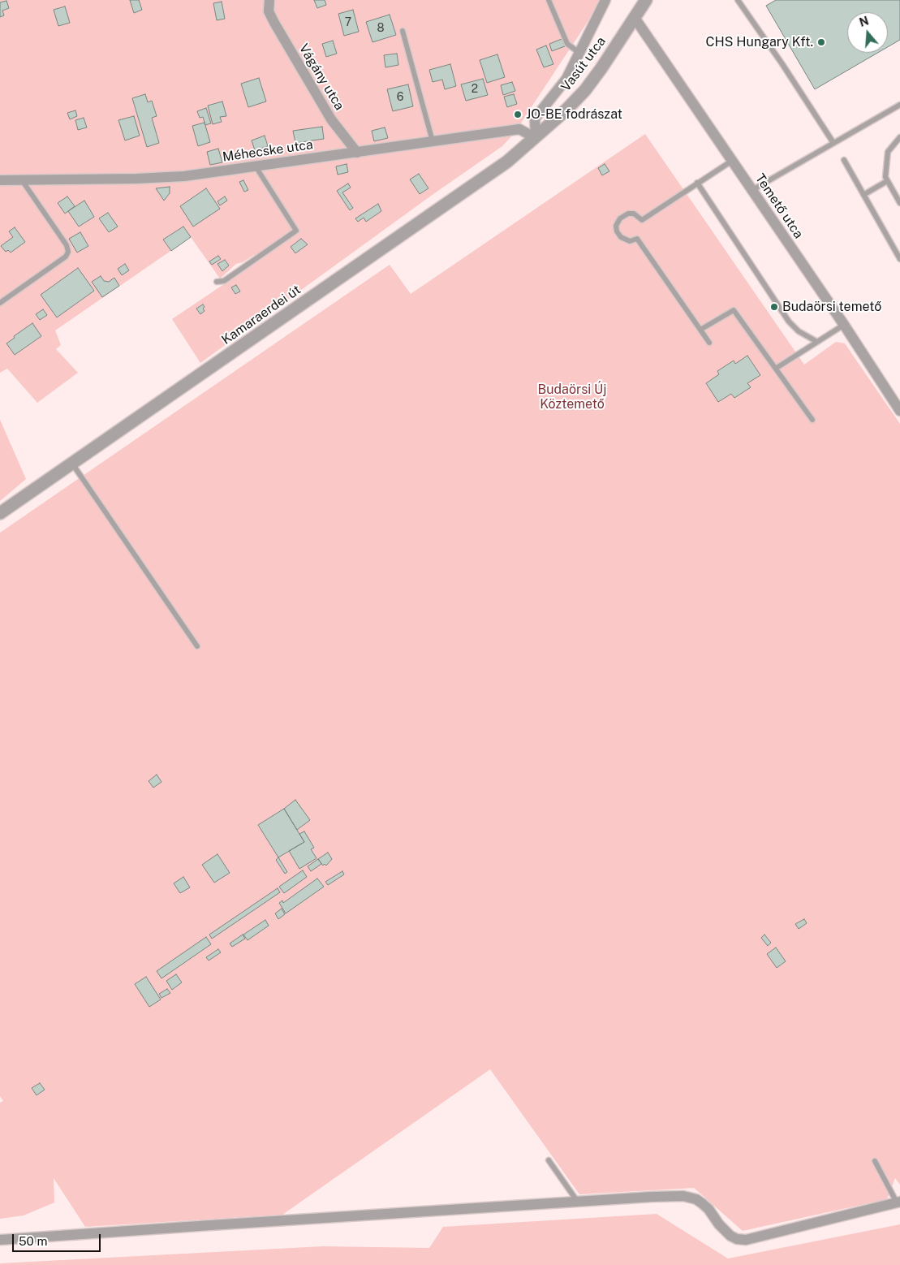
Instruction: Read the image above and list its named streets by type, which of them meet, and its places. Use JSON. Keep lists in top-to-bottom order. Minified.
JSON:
{"streets":{"street":["Vasút utca","Vágány utca","Méhecske utca","Temető utca","Kamaraerdei út"]},"crossings":[["Vasút utca","Méhecske utca"],["Vasút utca","Temető utca"],["Vasút utca","Kamaraerdei út"],["Vágány utca","Méhecske utca"],["Méhecske utca","Kamaraerdei út"]],"parks":["Budaörsi Új Köztemető"],"places":["CHS Hungary Kft.","JO-BE fodrászat","Budaörsi temető"],"house_numbers":["7","8","2","6"],"scale_bar":"50 m","north":"top"}
